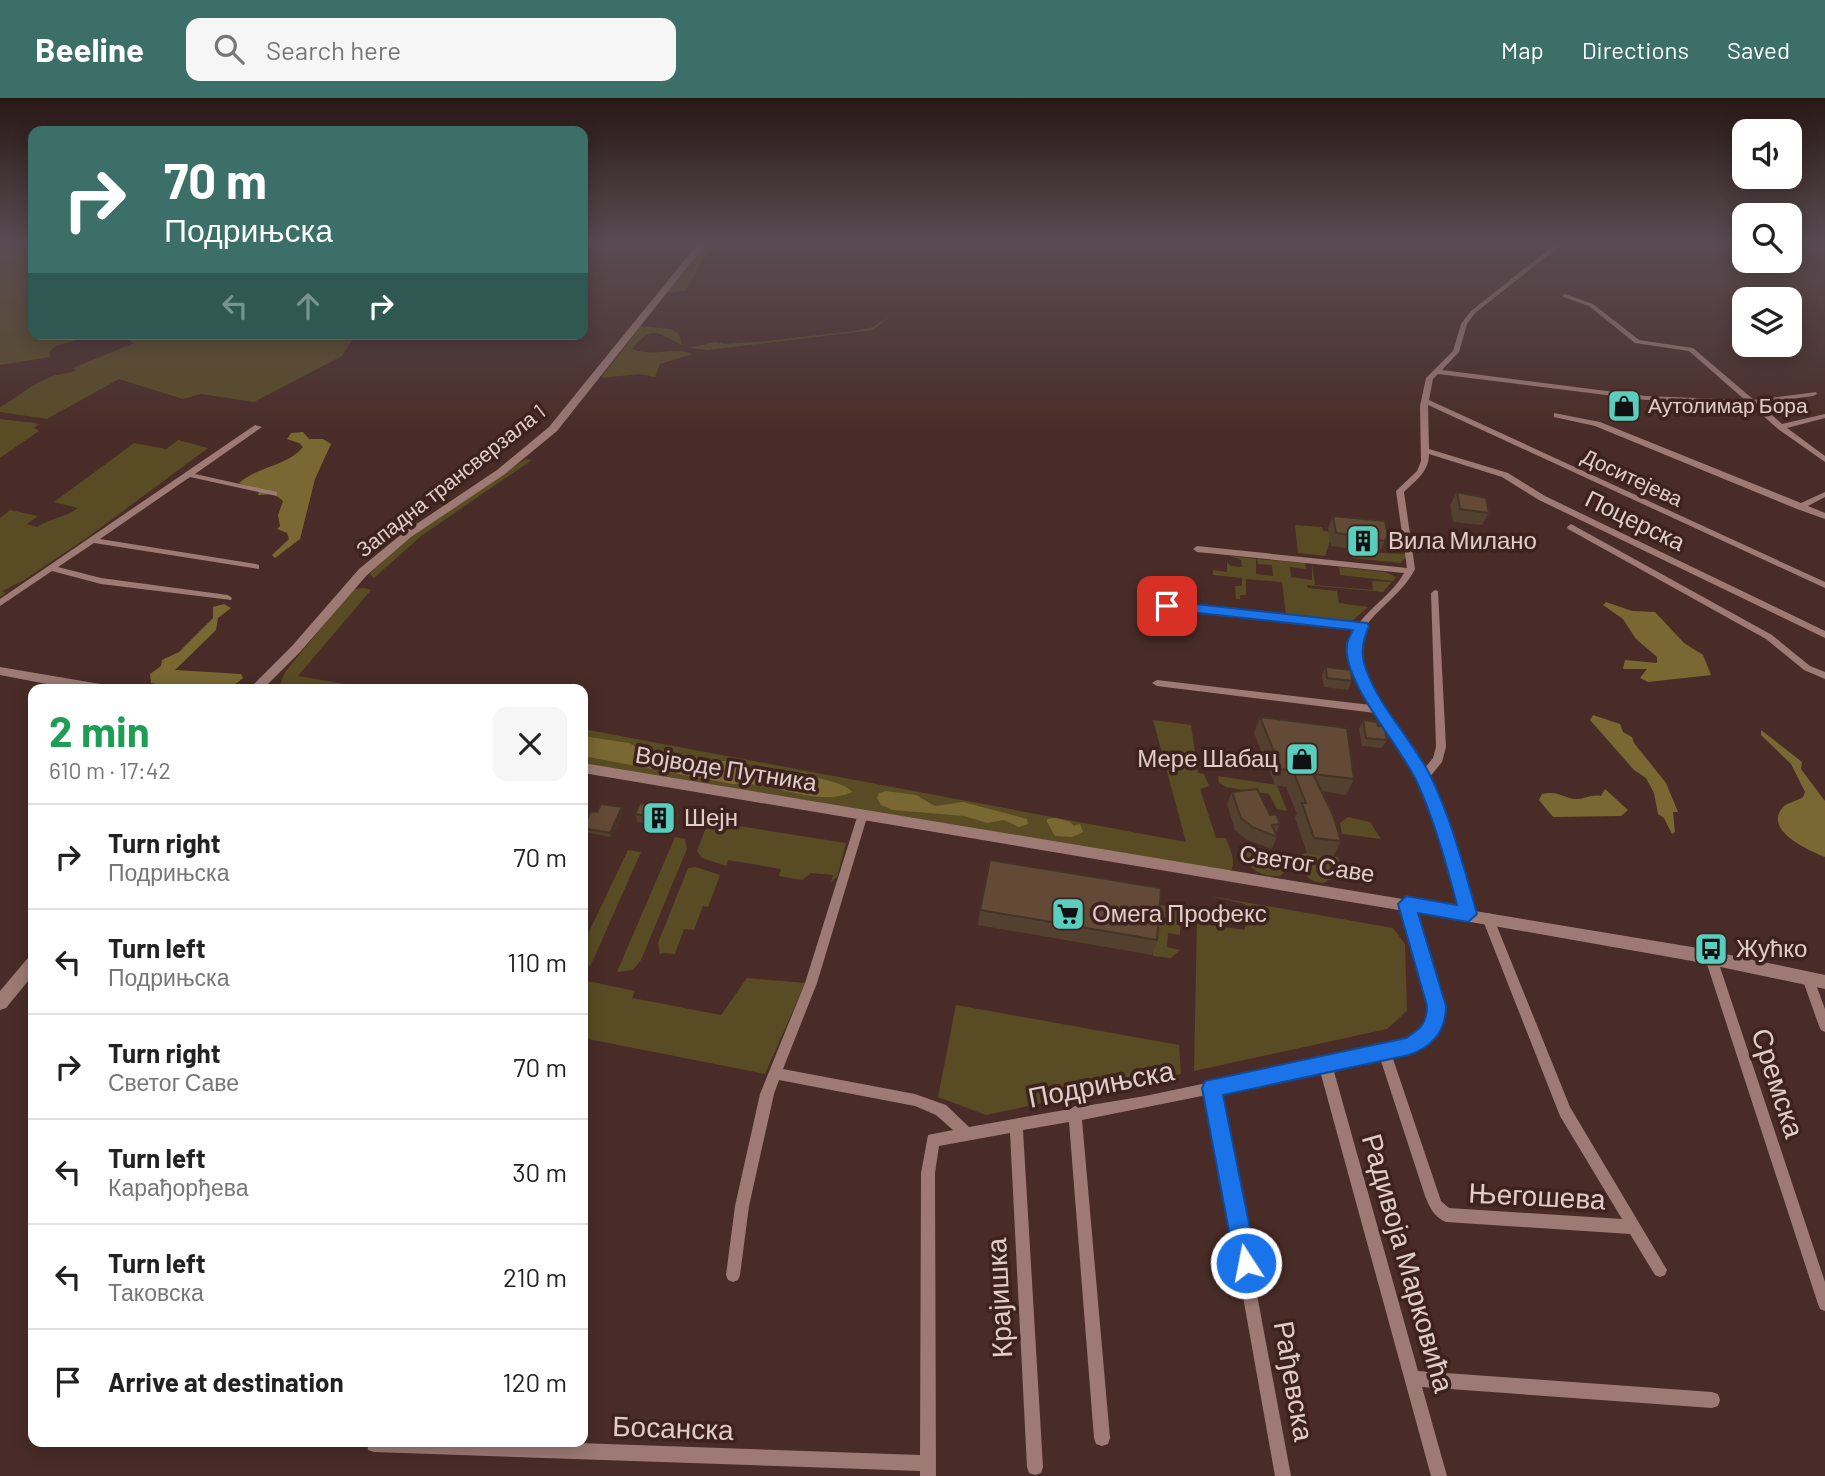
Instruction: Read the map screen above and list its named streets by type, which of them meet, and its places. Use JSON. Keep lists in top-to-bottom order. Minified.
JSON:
{"streets":{"main road":["Западна трансверзала 1","Војводе Путника","Светог Саве"],"street":["Доситејева","Поцерска","Сремска","Подрињска","Његошева","Радивоја Марковића","Крајишка","Рађевска","Босанска"]},"crossings":[["Војводе Путника","Светог Саве"],["Светог Саве","Сремска"],["Светог Саве","Подрињска"],["Светог Саве","Његошева"],["Подрињска","Његошева"],["Подрињска","Радивоја Марковића"],["Подрињска","Крајишка"],["Подрињска","Рађевска"],["Подрињска","Босанска"]],"places":{"shop":["Аутолимар Бора","Мере Шабац"],"building":["Вила Милано","Шејн"],"supermarket":["Омега Профекс"],"bus stop":["Жућко"]},"page":{"header":"Beeline","search":"Search here","nav":["Map","Directions","Saved"],"turn":["70 m","Подрињска"],"heading":["2 min","610 m · 17:42"],"list":[{"name":"Turn right","note":"Подрињска","value":"70 m"},{"name":"Turn left","note":"Подрињска","value":"110 m"},{"name":"Turn right","note":"Светог Саве","value":"70 m"},{"name":"Turn left","note":"Карађорђева","value":"30 m"},{"name":"Turn left","note":"Таковска","value":"210 m"},{"name":"Arrive at destination","value":"120 m"}]}}
